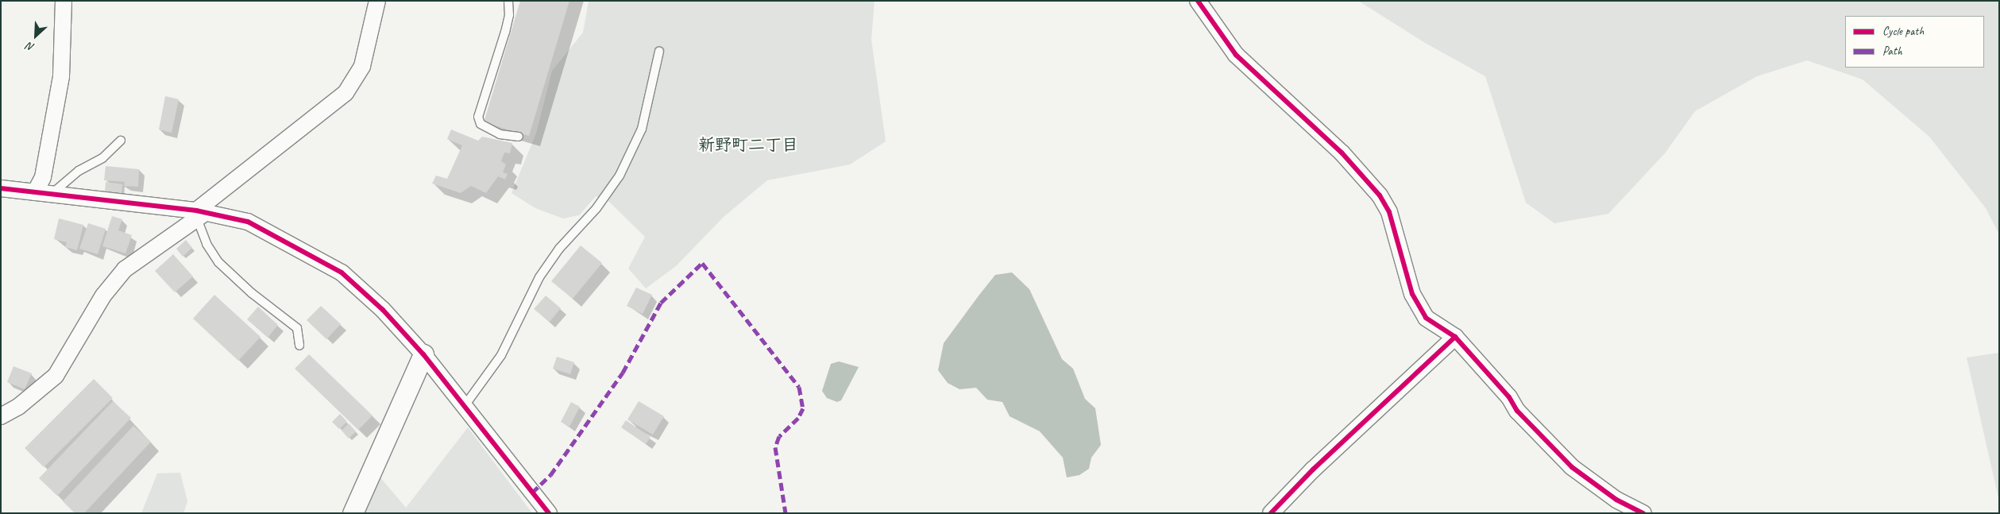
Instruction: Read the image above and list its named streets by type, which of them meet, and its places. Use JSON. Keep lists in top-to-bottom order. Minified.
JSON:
{"districts":["新野町二丁目"],"legend":["Cycle path","Path"],"north":"bottom left"}
